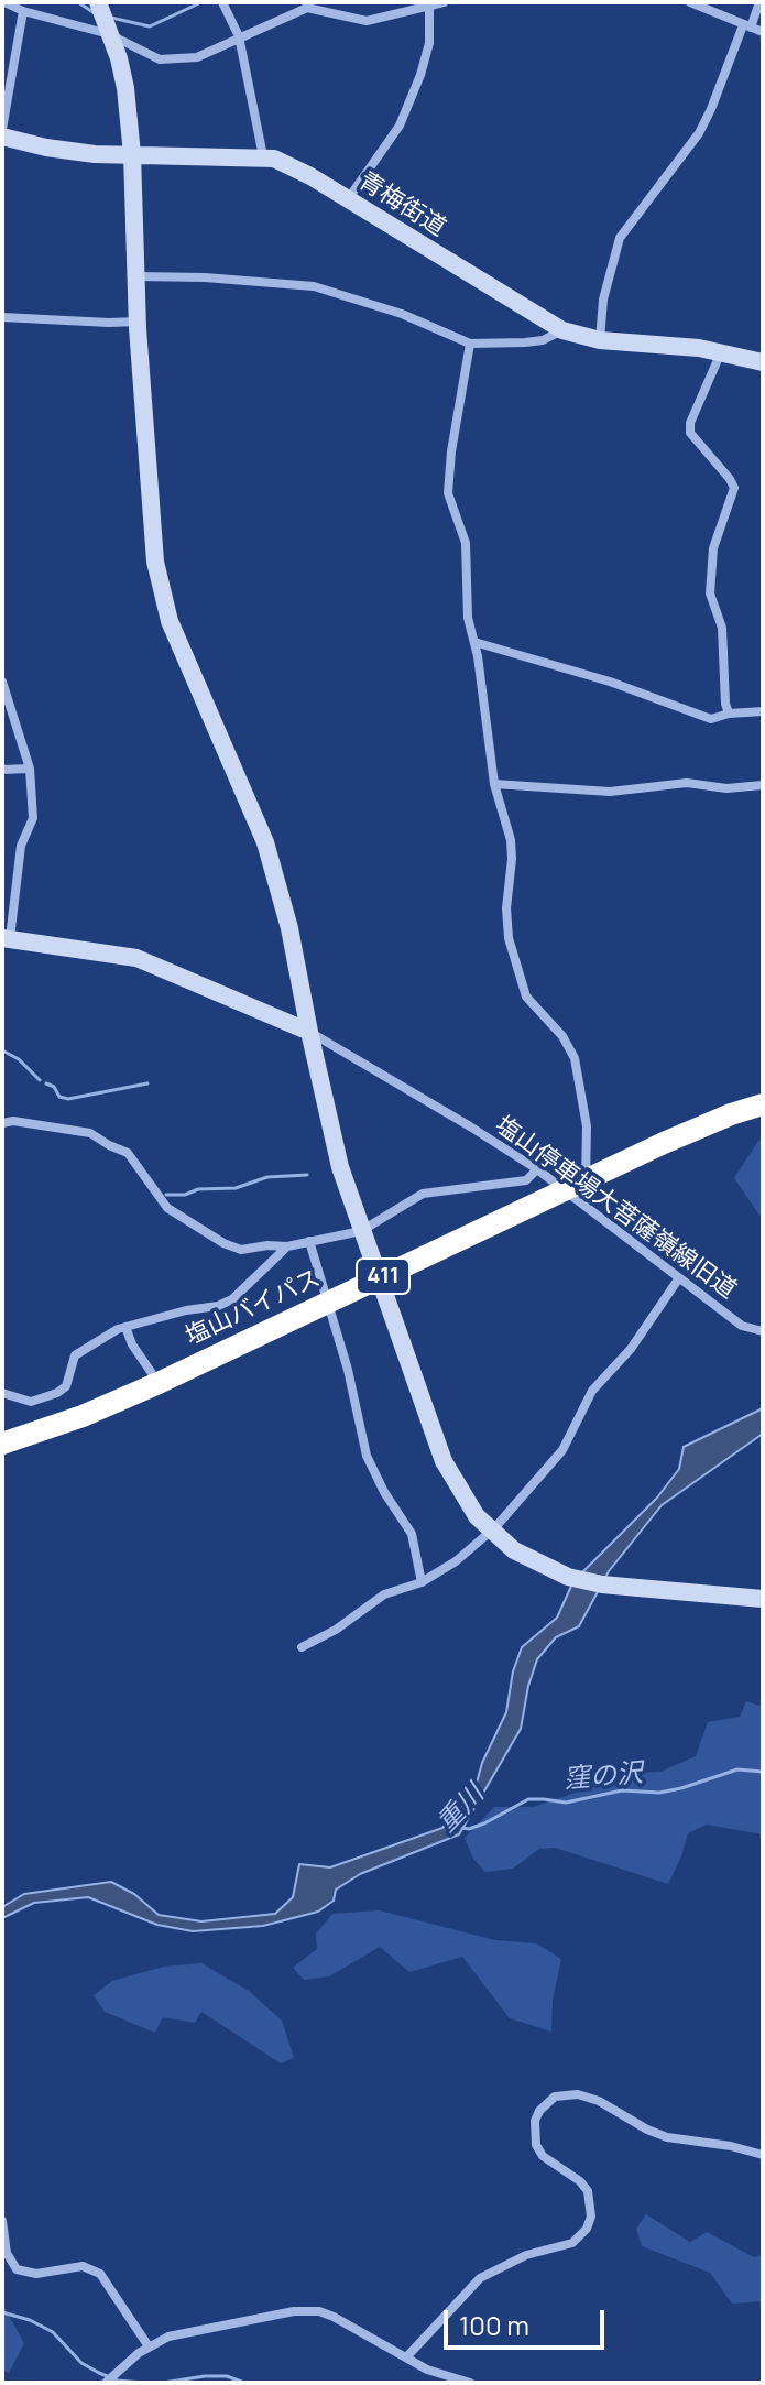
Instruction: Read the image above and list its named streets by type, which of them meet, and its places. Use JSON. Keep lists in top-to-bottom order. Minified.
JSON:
{"streets":{"highway":["411","塩山バイパス"],"street":["青梅街道","塩山停車場大菩薩嶺線旧道"]},"crossings":[["塩山停車場大菩薩嶺線旧道","塩山バイパス"]],"water":["窪の沢","重川"],"scale_bar":"100 m"}
